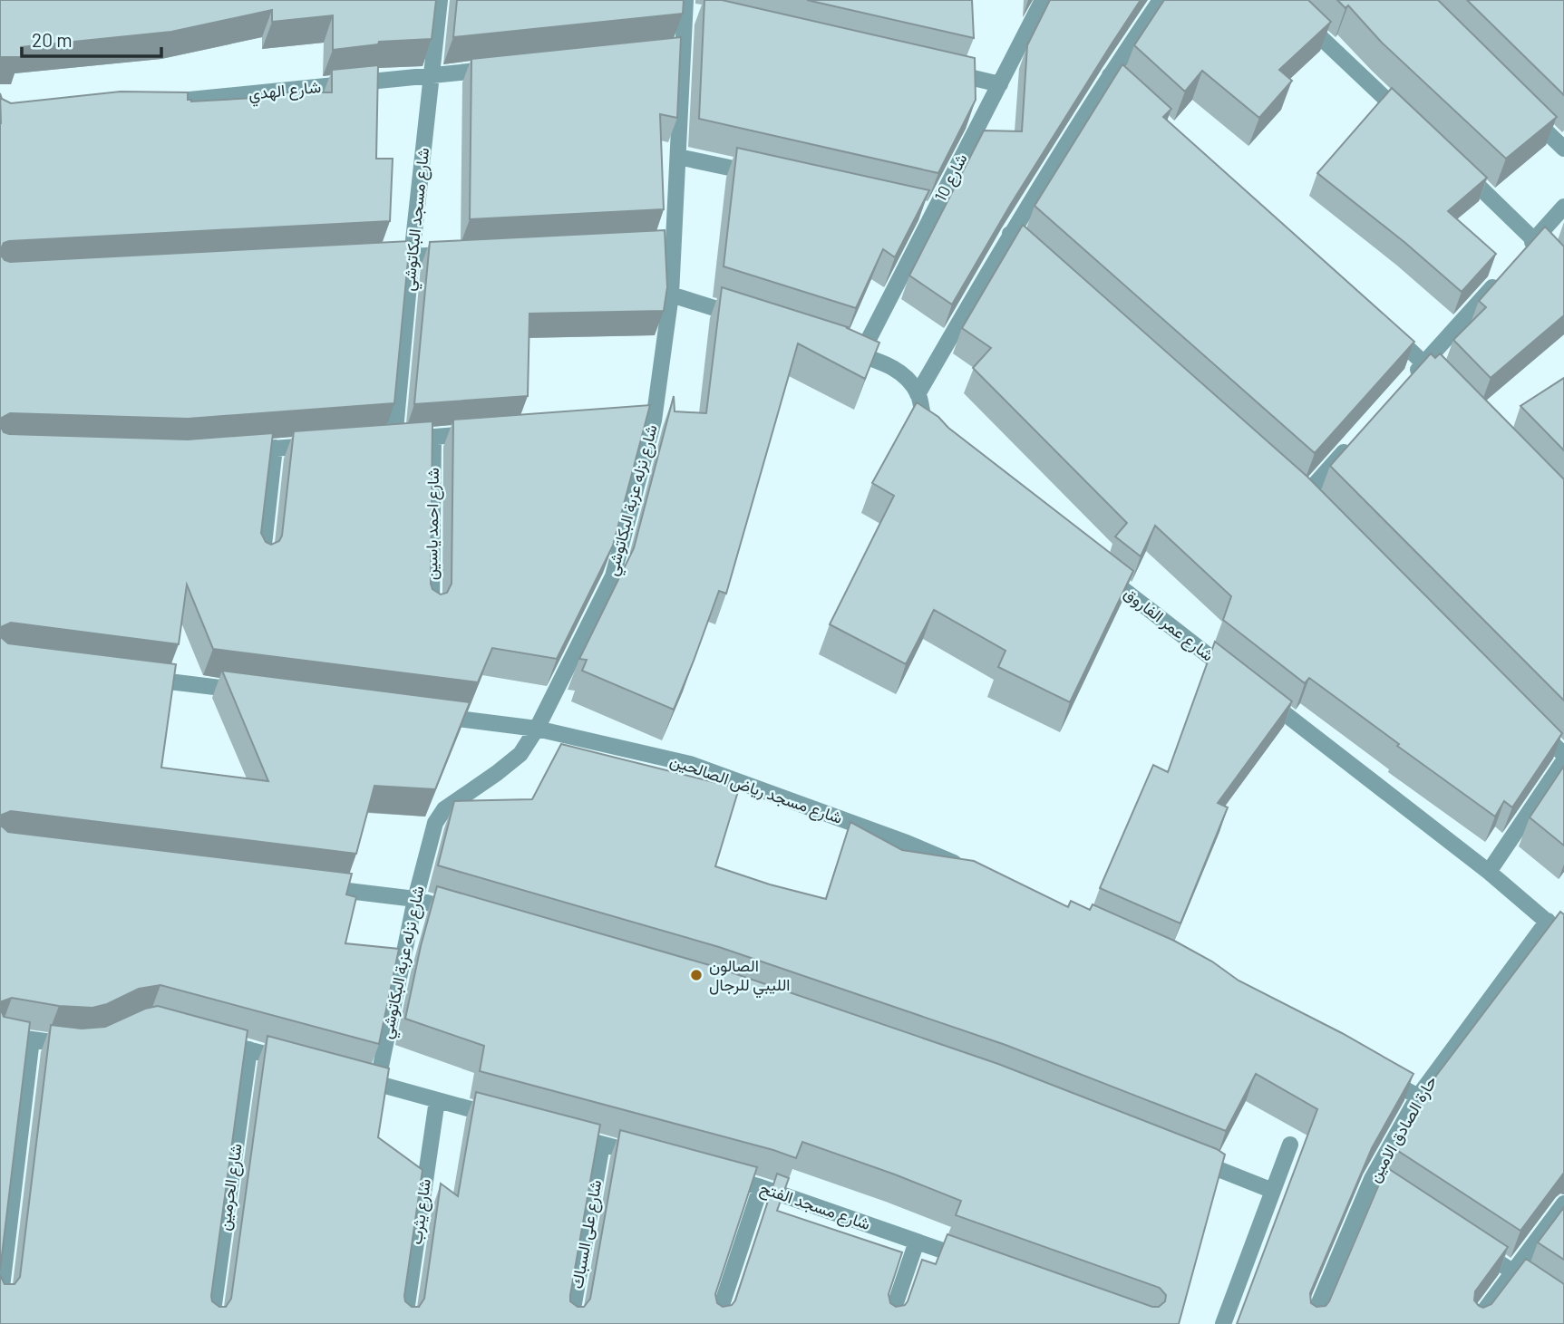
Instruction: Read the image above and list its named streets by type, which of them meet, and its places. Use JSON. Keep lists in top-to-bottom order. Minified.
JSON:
{"streets":{"street":["شارع الهدي","شارع 10","شارع مسجد البكاتوشي","شارع نزله عزبة البكاتوشي","شارع احمد ياسين","شارع عمر الفاروق","شارع مسجد رياض الصالحين","حارة الصادق الامين","شارع الحرمين","شارع مسجد الفتح","شارع يثرب","شارع على السباك"]},"crossings":[["شارع الهدي","شارع مسجد البكاتوشي"],["شارع مسجد البكاتوشي","شارع احمد ياسين"],["شارع نزله عزبة البكاتوشي","شارع مسجد رياض الصالحين"]],"places":["الصالون الليبي للرجال"],"scale_bar":"20 m"}
